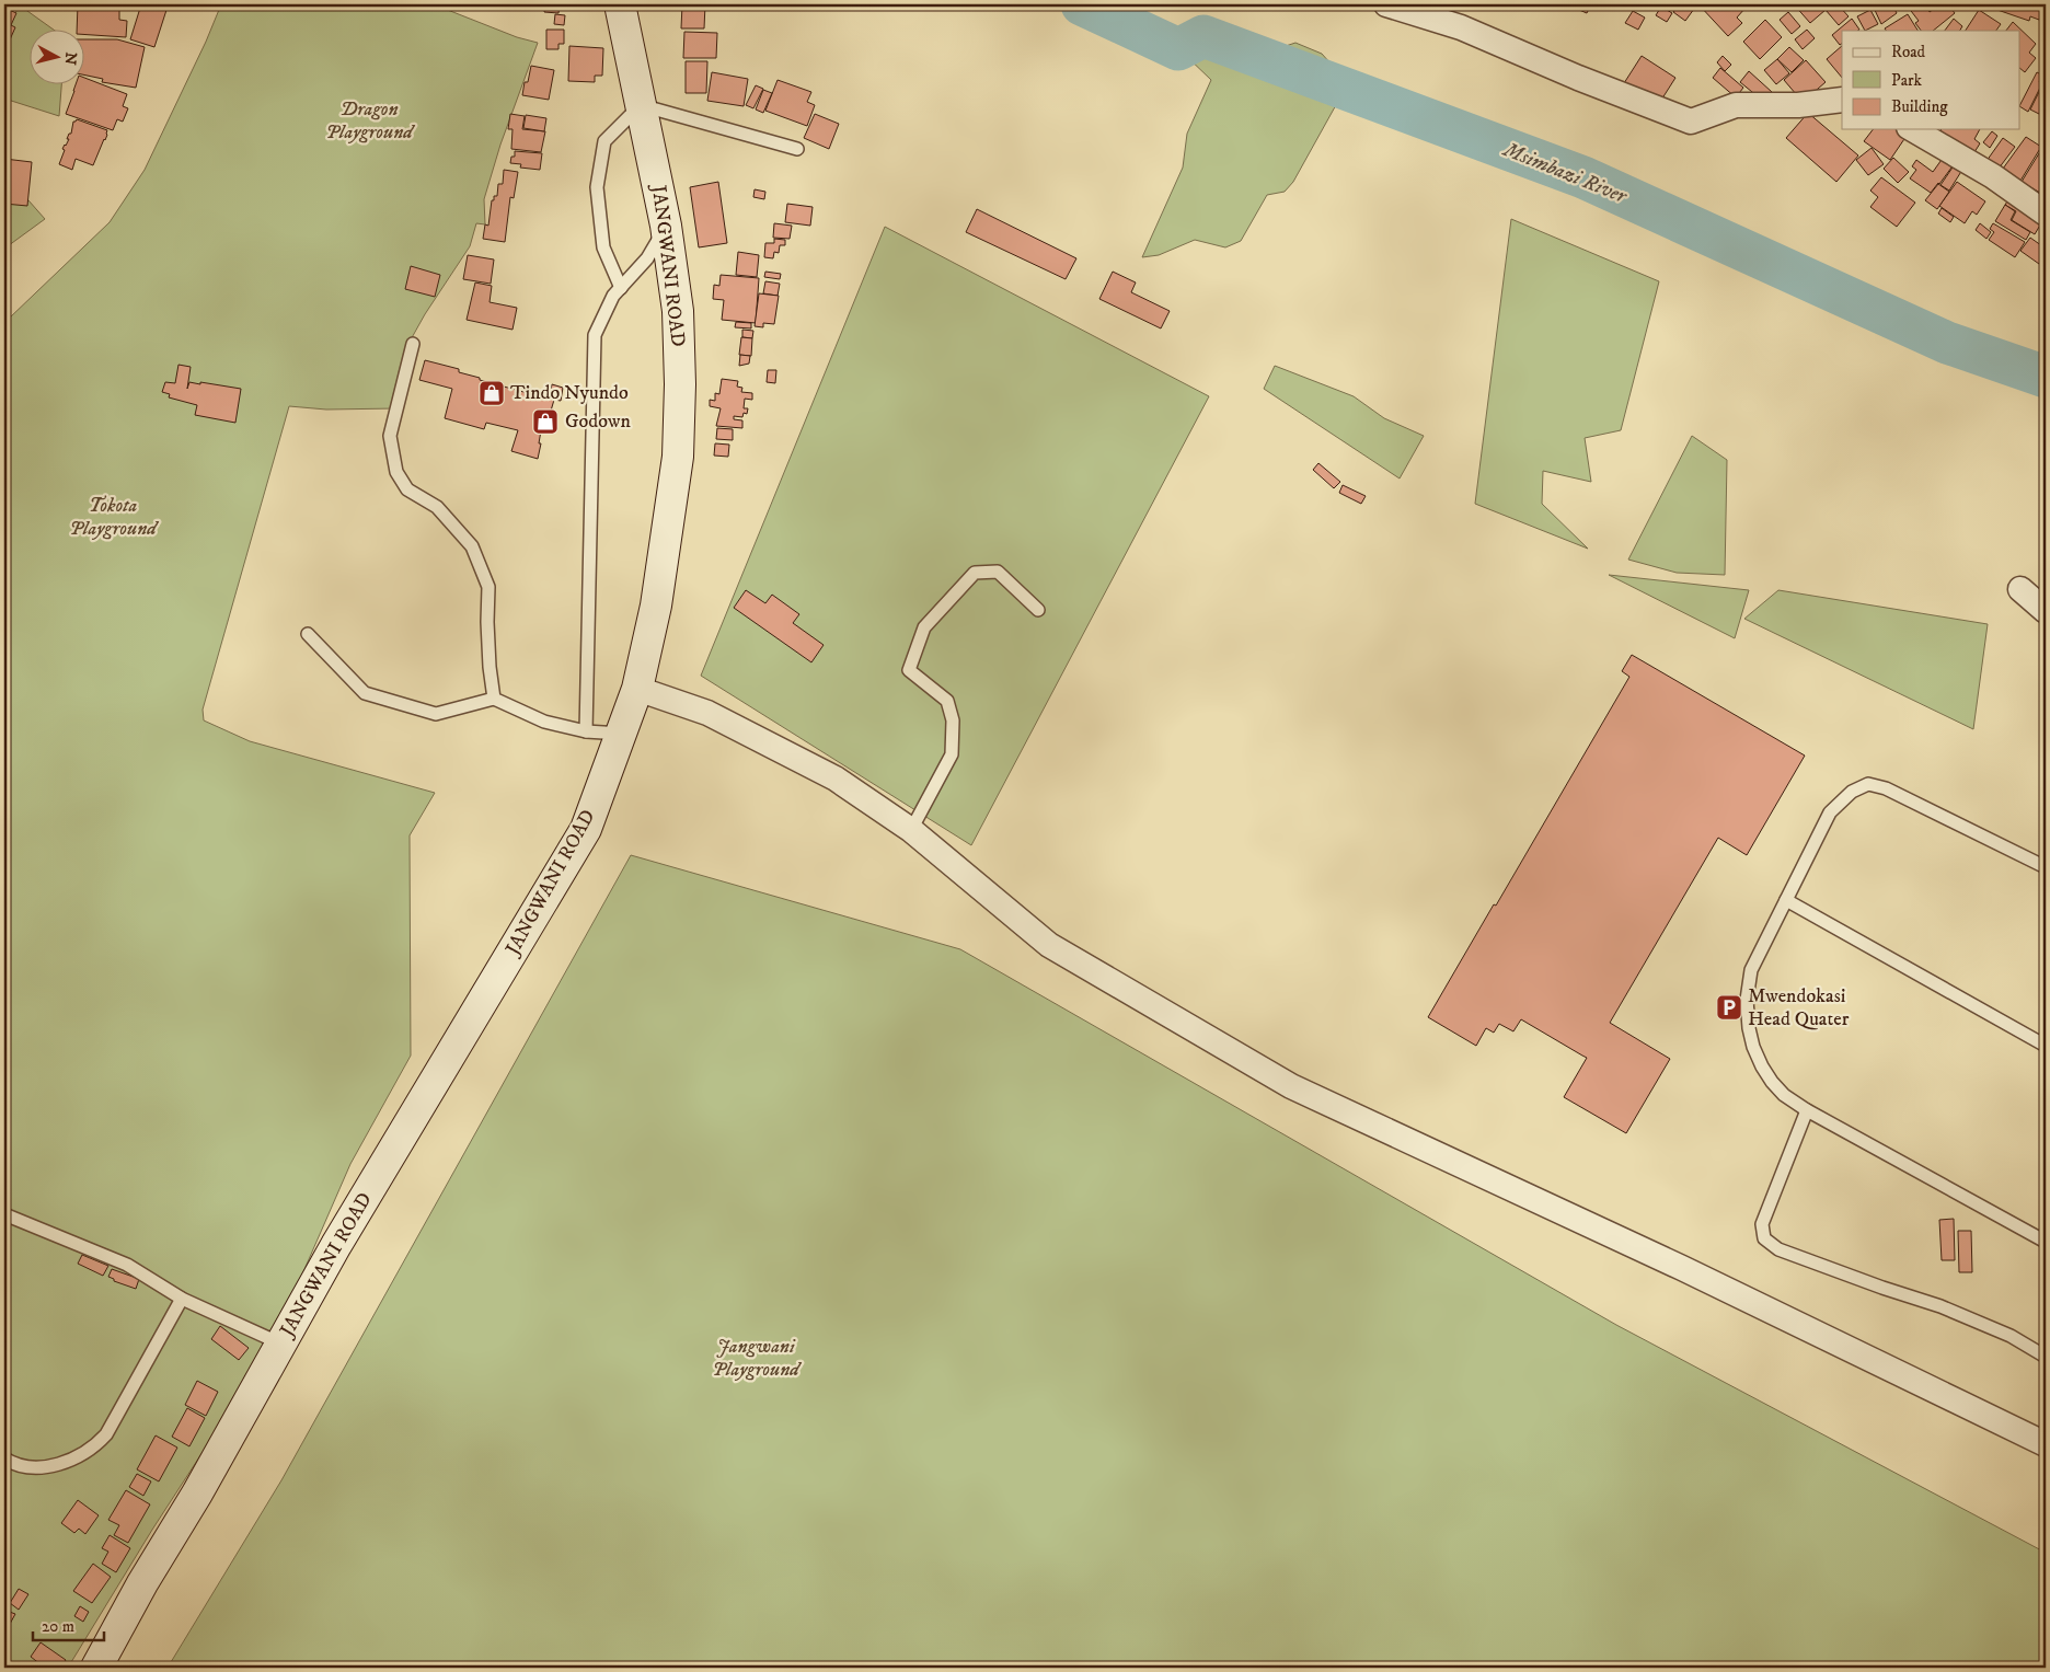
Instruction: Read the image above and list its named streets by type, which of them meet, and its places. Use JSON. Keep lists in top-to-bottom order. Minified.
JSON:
{"streets":{"street":["JANGWANI ROAD"]},"water":["Msimbazi River"],"parks":["Dragon Playground","Tokota Playground","Jangwani Playground"],"places":{"shop":["Tindo Nyundo","Godown"],"parking":["Mwendokasi Head Quater"]},"legend":["Road","Park","Building"],"scale_bar":"20 m","north":"right"}
